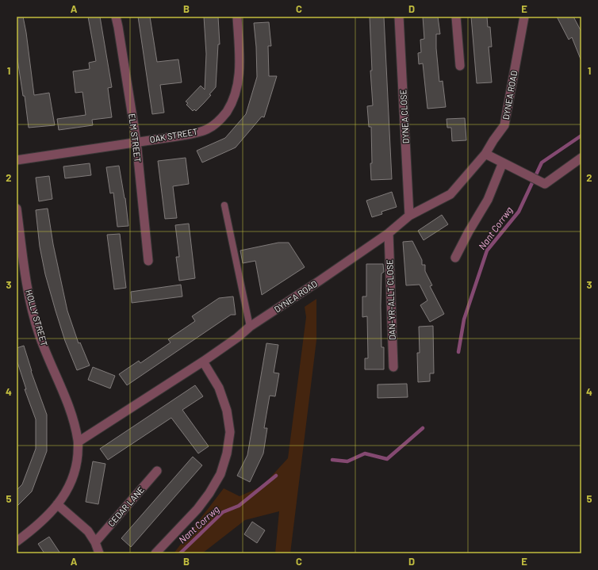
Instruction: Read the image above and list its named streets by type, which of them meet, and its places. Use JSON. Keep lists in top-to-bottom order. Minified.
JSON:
{"streets":{"street":["DYNEA ROAD","DYNEA CLOSE","OAK STREET","ELM STREET","DAN-YR-ALLT CLOSE","HOLLY STREET","CEDAR LANE"]},"crossings":[["DYNEA ROAD","DYNEA CLOSE"],["DYNEA ROAD","DAN-YR-ALLT CLOSE"],["DYNEA ROAD","HOLLY STREET"],["OAK STREET","ELM STREET"]],"water":["Nant Corrwg"],"grid":{"columns":["A","B","C","D","E"],"rows":["1","2","3","4","5"]}}
